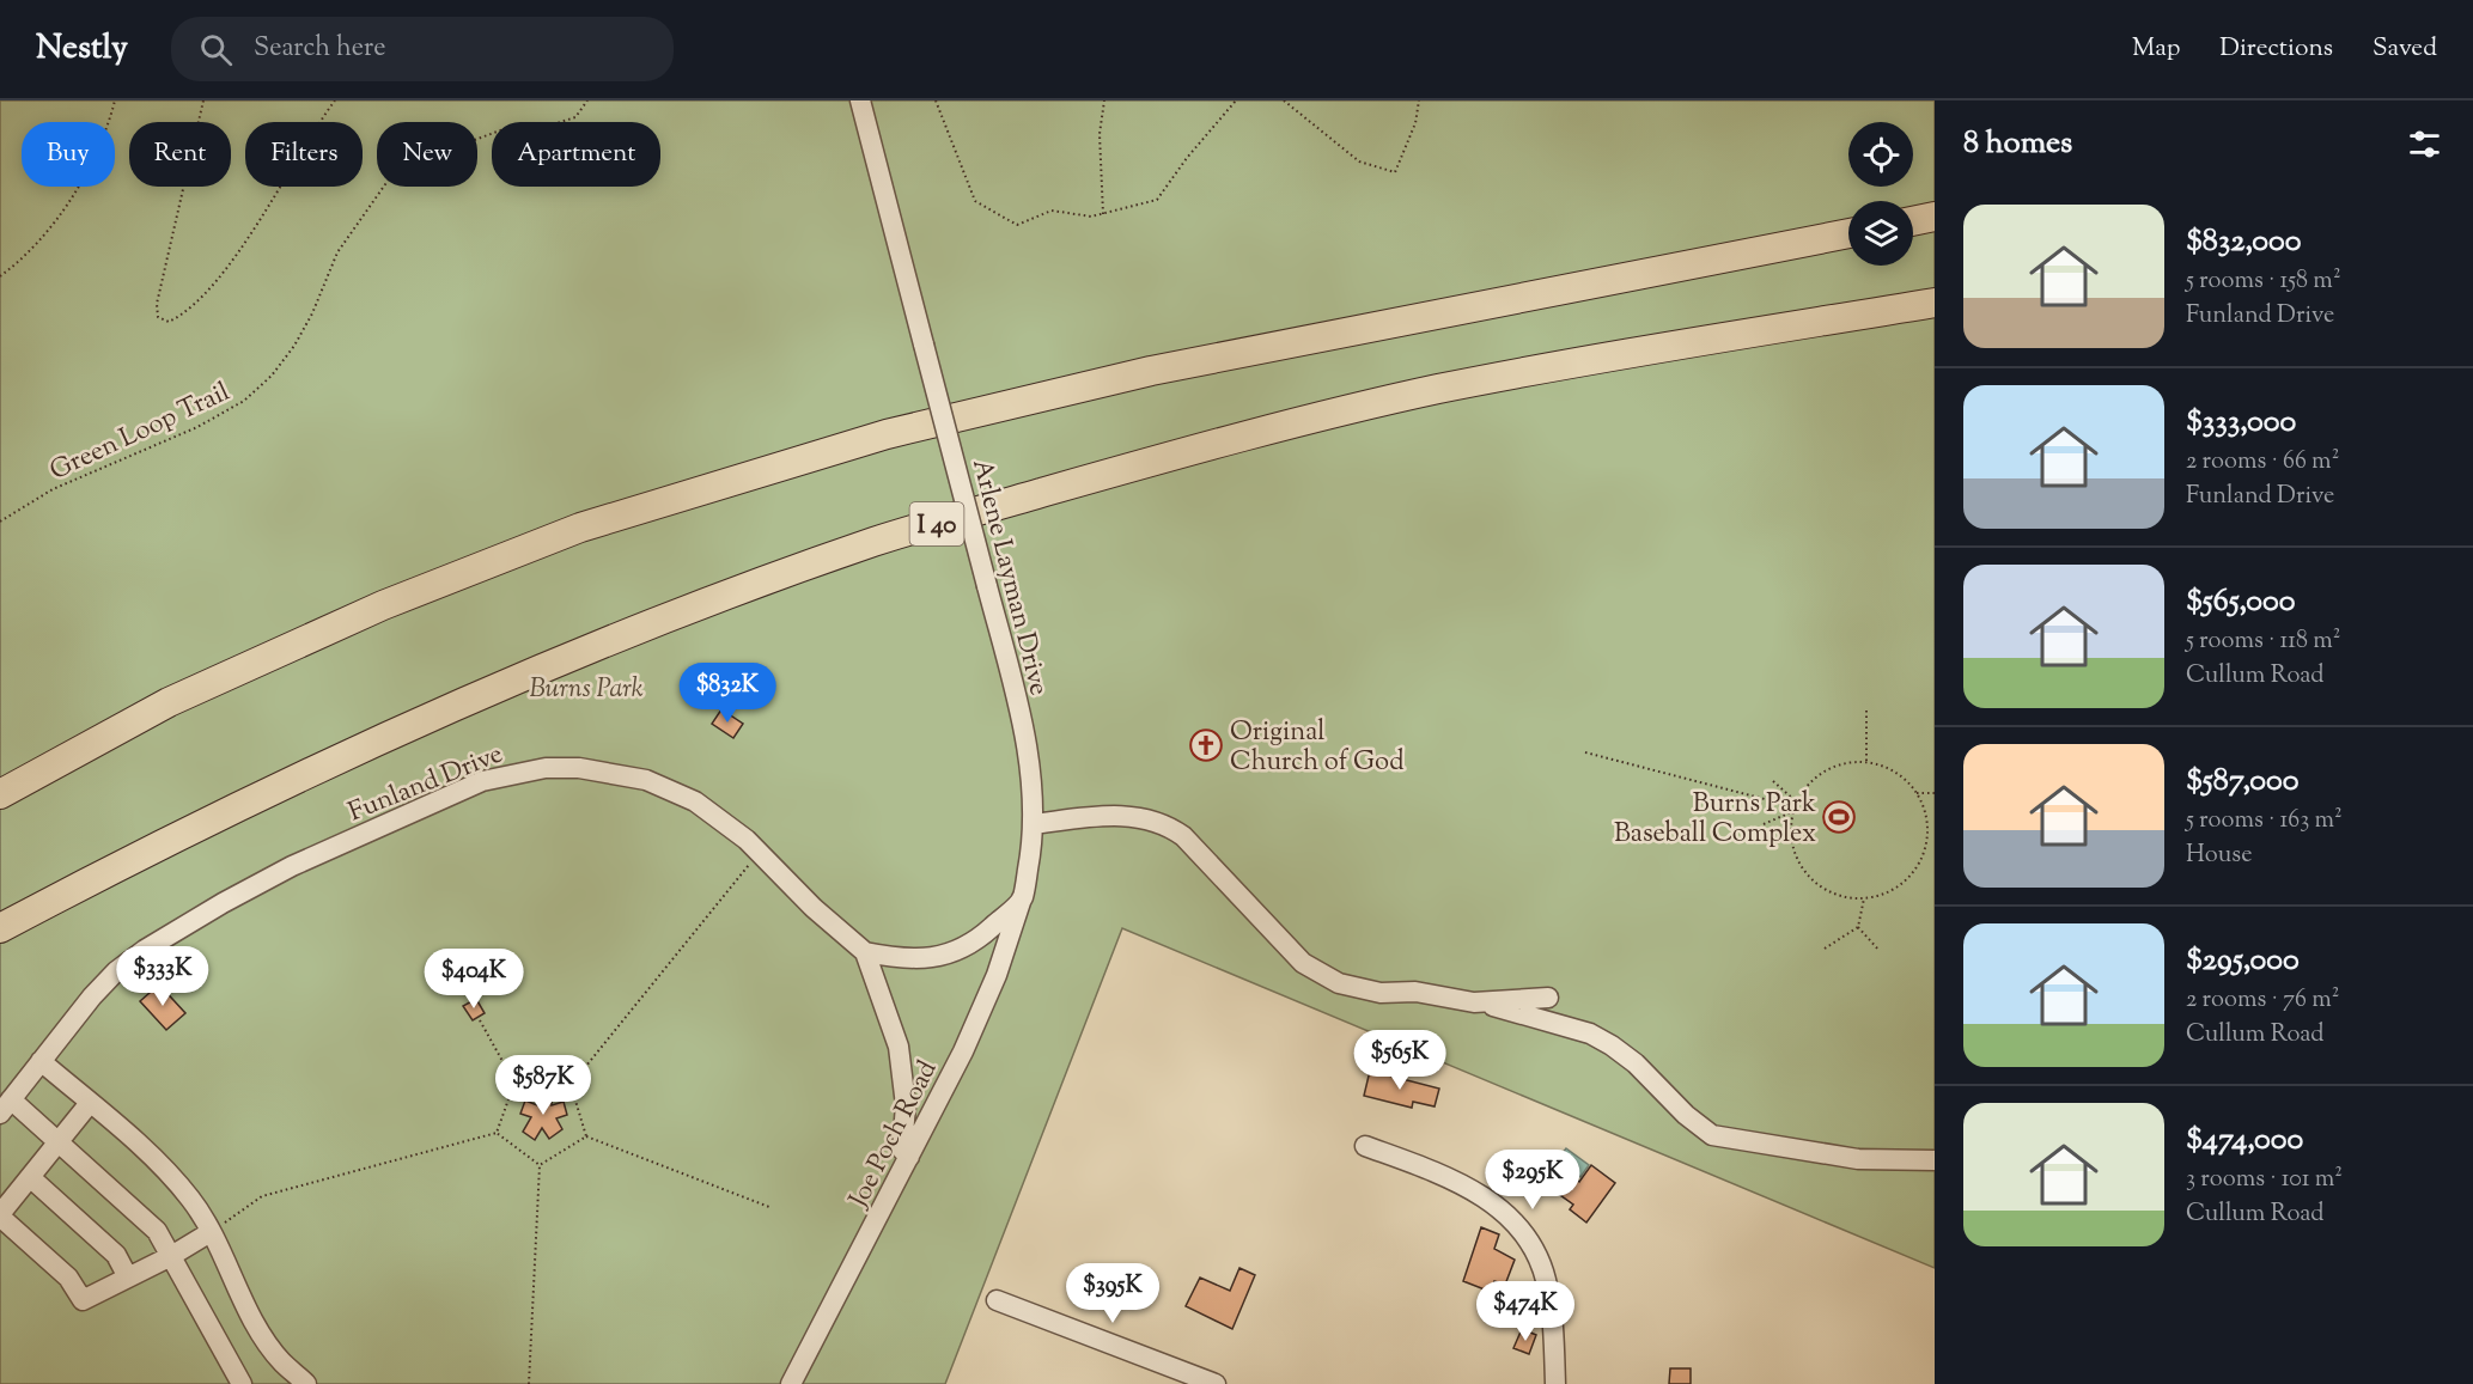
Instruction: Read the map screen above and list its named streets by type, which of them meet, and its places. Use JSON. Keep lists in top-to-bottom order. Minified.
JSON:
{"streets":{"highway":["I 40"],"street":["Arlene Layman Drive","Funland Drive","Joe Poch Road"],"path":["Green Loop Trail"]},"crossings":[["Arlene Layman Drive","Joe Poch Road"],["Funland Drive","Joe Poch Road"]],"parks":["Burns Park"],"places":{"church":["Original Church of God"],"sports":["Burns Park Baseball Complex"]},"page":{"header":"Nestly","search":"Search here","nav":["Map","Directions","Saved"],"heading":"8 homes","chip":["Buy","Rent","Filters","New","Apartment"],"list":[{"name":"$832,000","note":"5 rooms · 158 m² · Funland Drive"},{"name":"$333,000","note":"2 rooms · 66 m² · Funland Drive"},{"name":"$565,000","note":"5 rooms · 118 m² · Cullum Road"},{"name":"$587,000","note":"5 rooms · 163 m² · House"},{"name":"$295,000","note":"2 rooms · 76 m² · Cullum Road"},{"name":"$474,000","note":"3 rooms · 101 m² · Cullum Road"}],"price":["$832K","$333K","$404K","$565K","$587K","$295K","$395K","$474K"]}}
